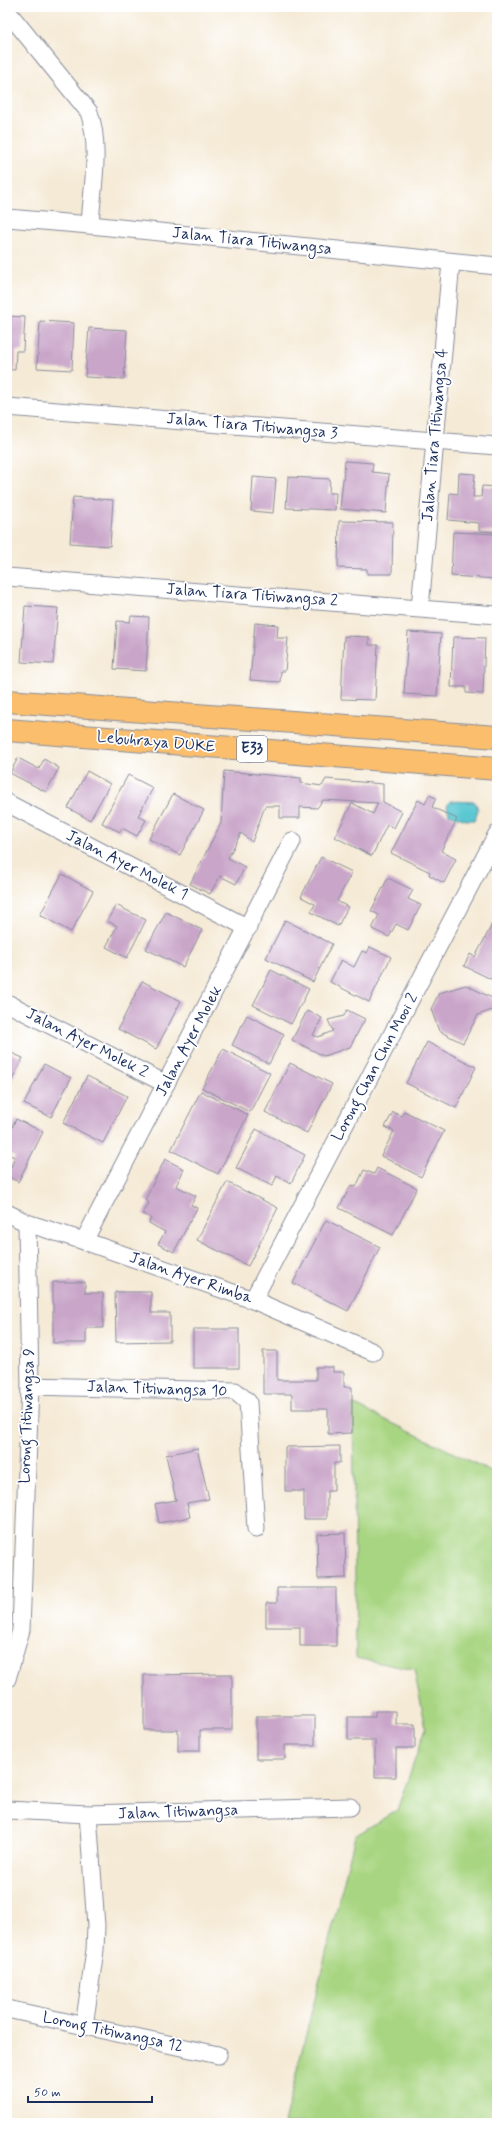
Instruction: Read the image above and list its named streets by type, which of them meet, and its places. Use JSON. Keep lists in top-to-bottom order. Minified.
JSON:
{"streets":{"highway":["Lebuhraya DUKE","E33"],"street":["Jalan Tiara Titiwangsa","Jalan Tiara Titiwangsa 3","Jalan Tiara Titiwangsa 4","Jalan Tiara Titiwangsa 2","Jalan Ayer Molek 1","Jalan Ayer Molek","Jalan Ayer Molek 2","Lorong Chan Chin Mooi 2","Jalan Ayer Rimba","Jalan Titiwangsa 10","Lorong Titiwangsa 9","Jalan Titiwangsa","Lorong Titiwangsa 12"]},"crossings":[["Jalan Tiara Titiwangsa","Jalan Tiara Titiwangsa 4"],["Jalan Tiara Titiwangsa 3","Jalan Tiara Titiwangsa 4"],["Jalan Tiara Titiwangsa 4","Jalan Tiara Titiwangsa 2"],["Jalan Ayer Molek 1","Jalan Ayer Molek"],["Jalan Ayer Molek","Jalan Ayer Molek 2"],["Jalan Ayer Molek","Jalan Ayer Rimba"],["Lorong Chan Chin Mooi 2","Jalan Ayer Rimba"],["Jalan Ayer Rimba","Lorong Titiwangsa 9"],["Jalan Titiwangsa 10","Lorong Titiwangsa 9"]],"scale_bar":"50 m"}
